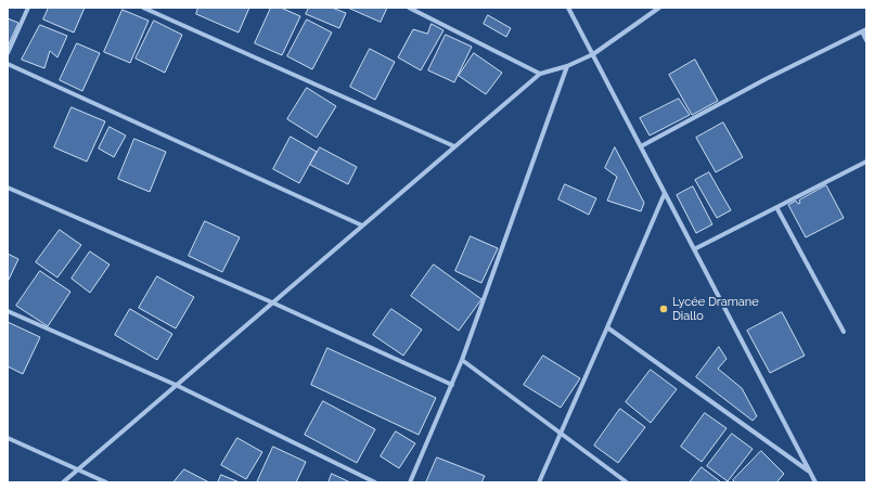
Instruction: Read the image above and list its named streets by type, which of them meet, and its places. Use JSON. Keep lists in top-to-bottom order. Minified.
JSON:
{"places":["Lycée Dramane Diallo"]}
